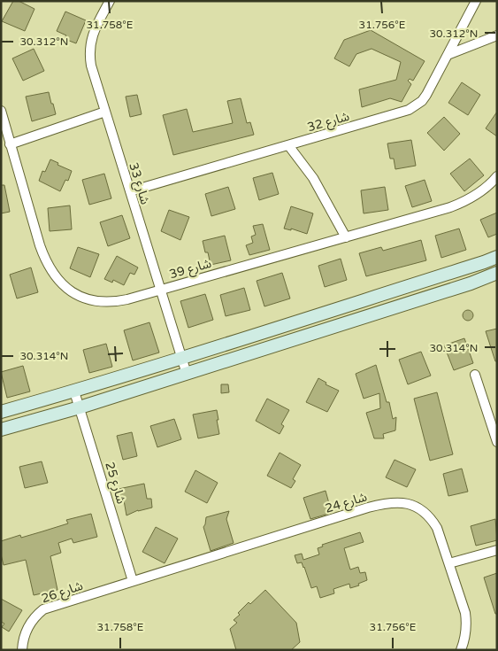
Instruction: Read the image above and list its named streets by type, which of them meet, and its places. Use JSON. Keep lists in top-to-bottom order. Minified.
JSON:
{"streets":{"street":["شارع 32","شارع 33","شارع 39","شارع 25","شارع 24","شارع 26"]},"crossings":[["شارع 32","شارع 33"],["شارع 33","شارع 39"],["شارع 25","شارع 24"],["شارع 25","شارع 26"],["شارع 24","شارع 26"]],"coordinates":["31.758°E","31.756°E","30.312°N","30.314°N"]}
